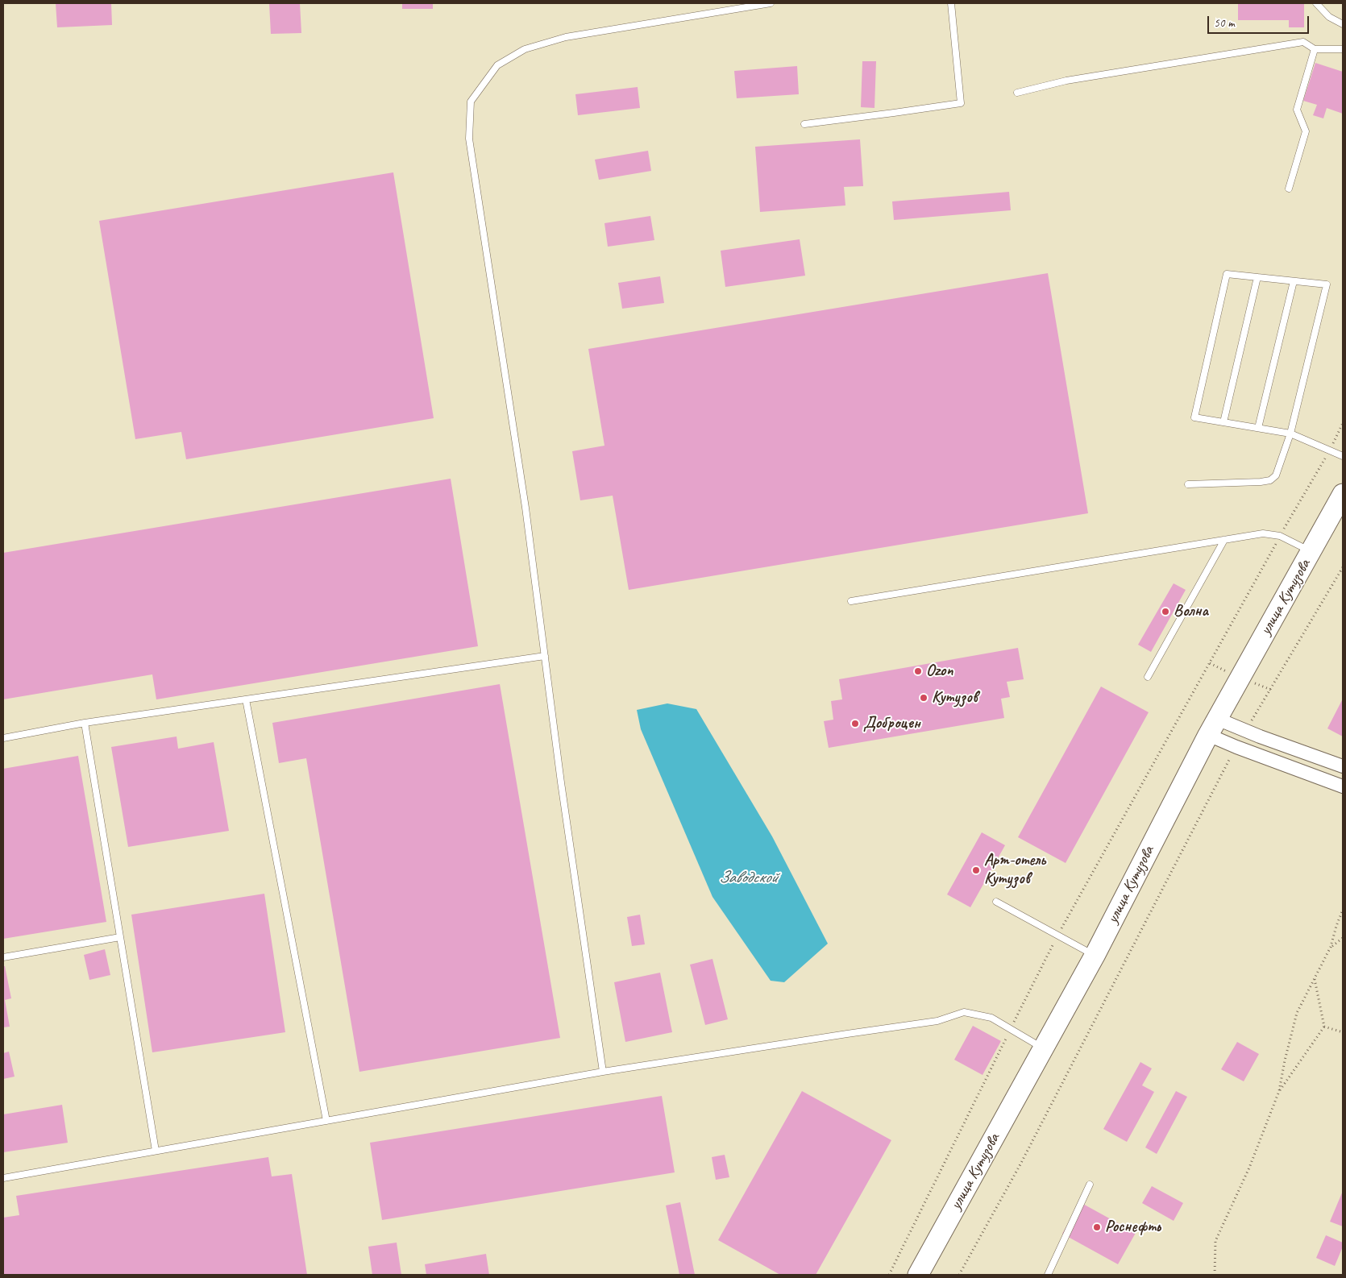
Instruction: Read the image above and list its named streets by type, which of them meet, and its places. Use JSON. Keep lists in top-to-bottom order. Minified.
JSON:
{"streets":{"main road":["улица Кутузова"]},"water":["Заводской"],"places":["Волна","Ozon","Кутузов","Доброцен","Арт-отель Кутузов","Роснефть"],"scale_bar":"50 m"}
